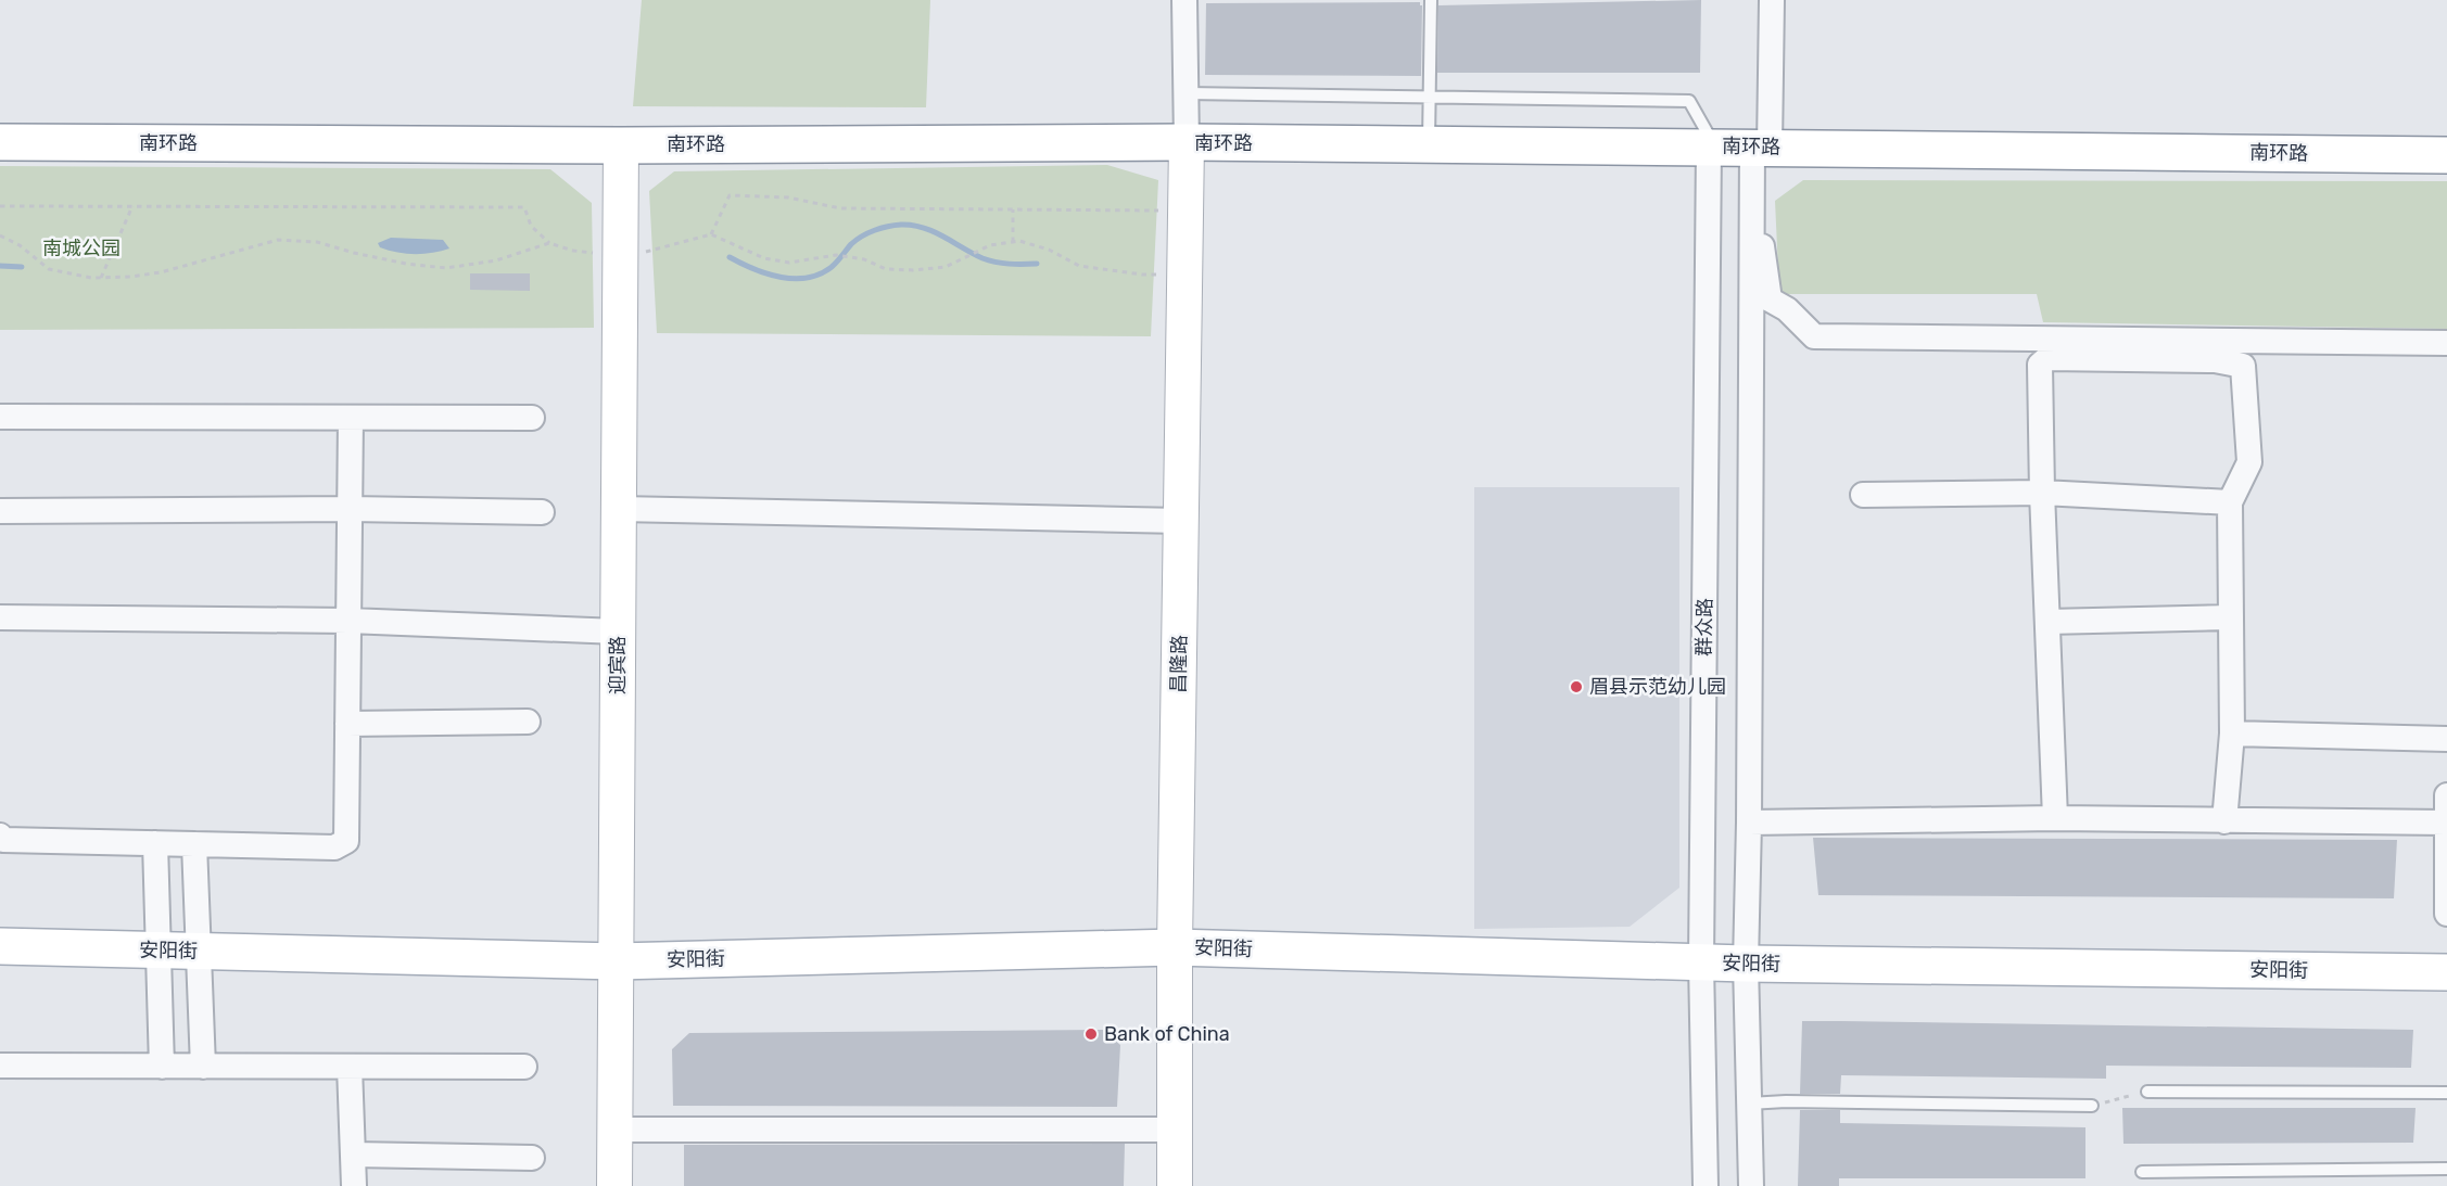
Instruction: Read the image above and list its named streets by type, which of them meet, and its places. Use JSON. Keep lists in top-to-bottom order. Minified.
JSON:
{"streets":{"main road":["南环路","安阳街"],"street":["群众路","昌隆路","迎宾路"]},"crossings":[["南环路","群众路"],["南环路","昌隆路"],["南环路","迎宾路"],["群众路","安阳街"],["昌隆路","安阳街"],["迎宾路","安阳街"]],"parks":["南城公园"],"places":["眉县示范幼儿园","Bank of China"]}
